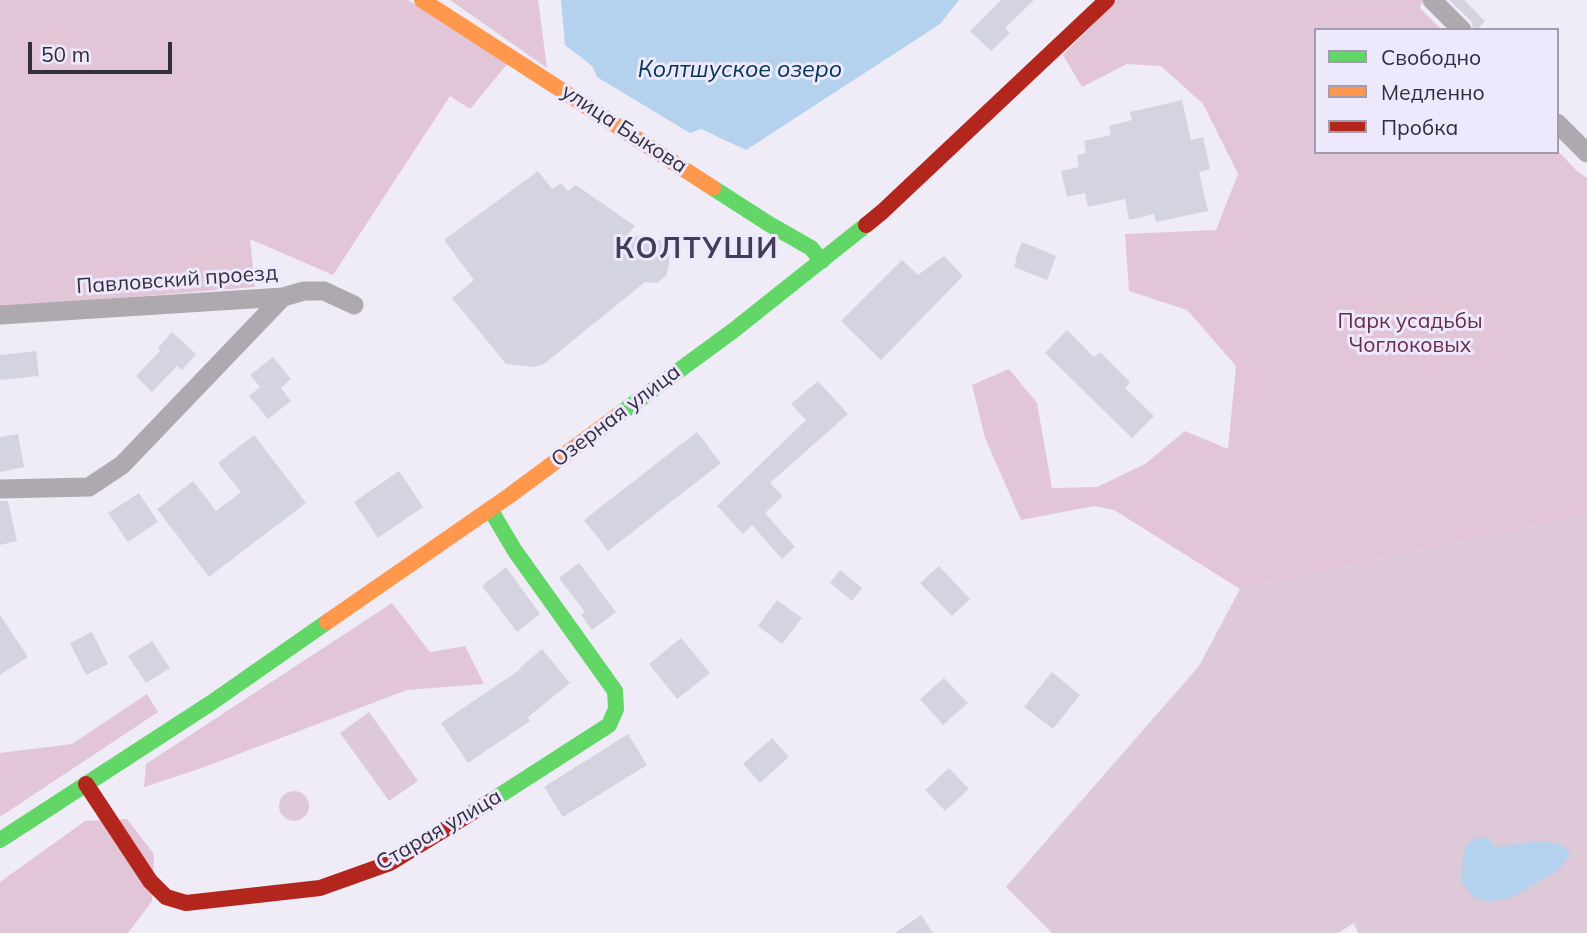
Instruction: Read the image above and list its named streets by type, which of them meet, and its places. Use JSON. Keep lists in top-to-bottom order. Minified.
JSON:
{"streets":{"main road":["улица Быкова","Озерная улица","Старая улица"],"street":["Павловский проезд"]},"crossings":[["улица Быкова","Озерная улица"],["Озерная улица","Старая улица"]],"districts":["КОЛТУШИ"],"water":["Колтшуское озеро"],"parks":["Парк усадьбы Чоглоковых"],"legend":["Свободно","Медленно","Пробка"],"scale_bar":"50 m"}
